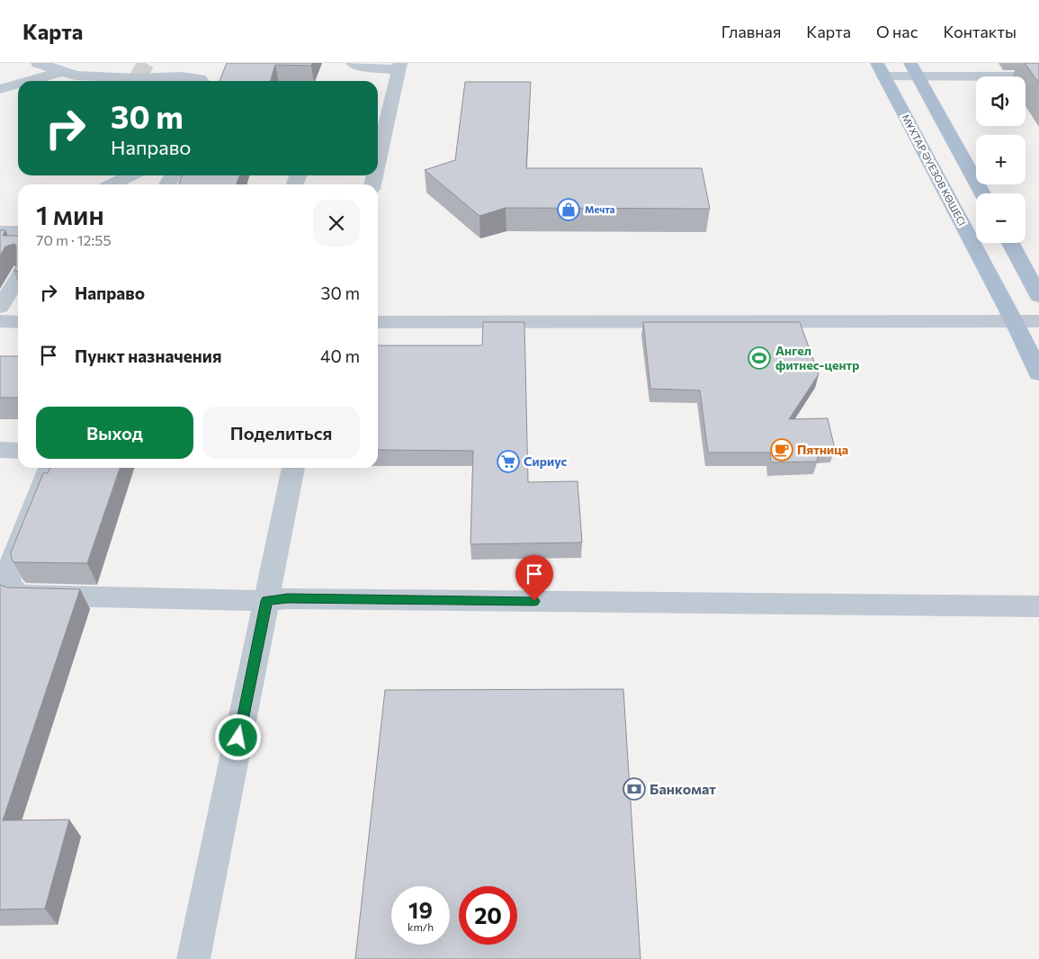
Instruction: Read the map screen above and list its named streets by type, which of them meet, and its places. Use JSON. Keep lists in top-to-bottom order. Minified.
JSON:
{"streets":{"main road":["МҰХТАР ӘУЕЗОВ КӨШЕСІ"]},"places":{"shop":["Мечта"],"sports":["Ангел фитнес-центр"],"cafe":["Пятница"],"supermarket":["Сириус"],"bank":["Банкомат"]},"page":{"header":"Карта","nav":["Главная","Карта","О нас","Контакты"],"map_buttons":["+","−"],"turn":["30 m","Направо"],"heading":["1 мин","70 m · 12:55"],"list":[{"name":"Направо","value":"30 m"},{"name":"Пункт назначения","value":"40 m"}],"buttons":["Выход","Поделиться"],"speed":"19 km/h","limit":"20"}}
